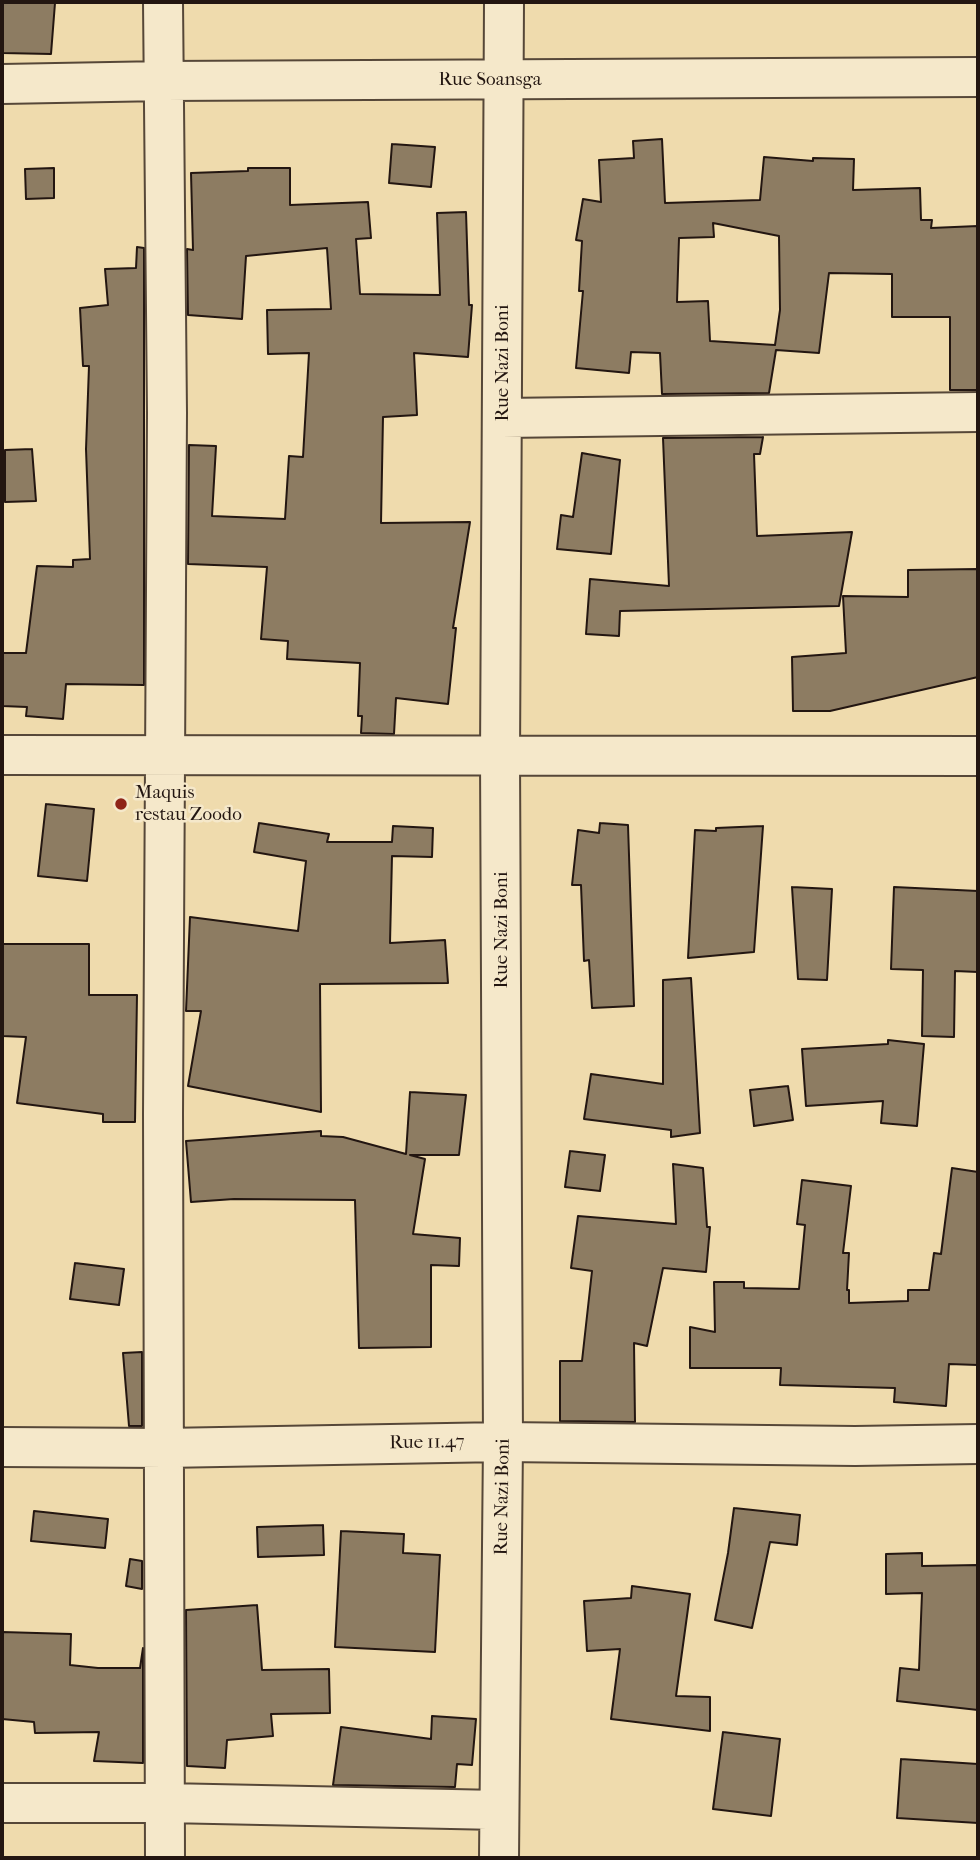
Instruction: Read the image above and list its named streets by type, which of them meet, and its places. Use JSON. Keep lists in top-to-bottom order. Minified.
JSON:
{"streets":{"street":["Rue Soansga","Rue Nazi Boni","Rue 11.47"]},"crossings":[["Rue Soansga","Rue Nazi Boni"],["Rue Nazi Boni","Rue 11.47"]],"places":["Maquis restau Zoodo"]}
